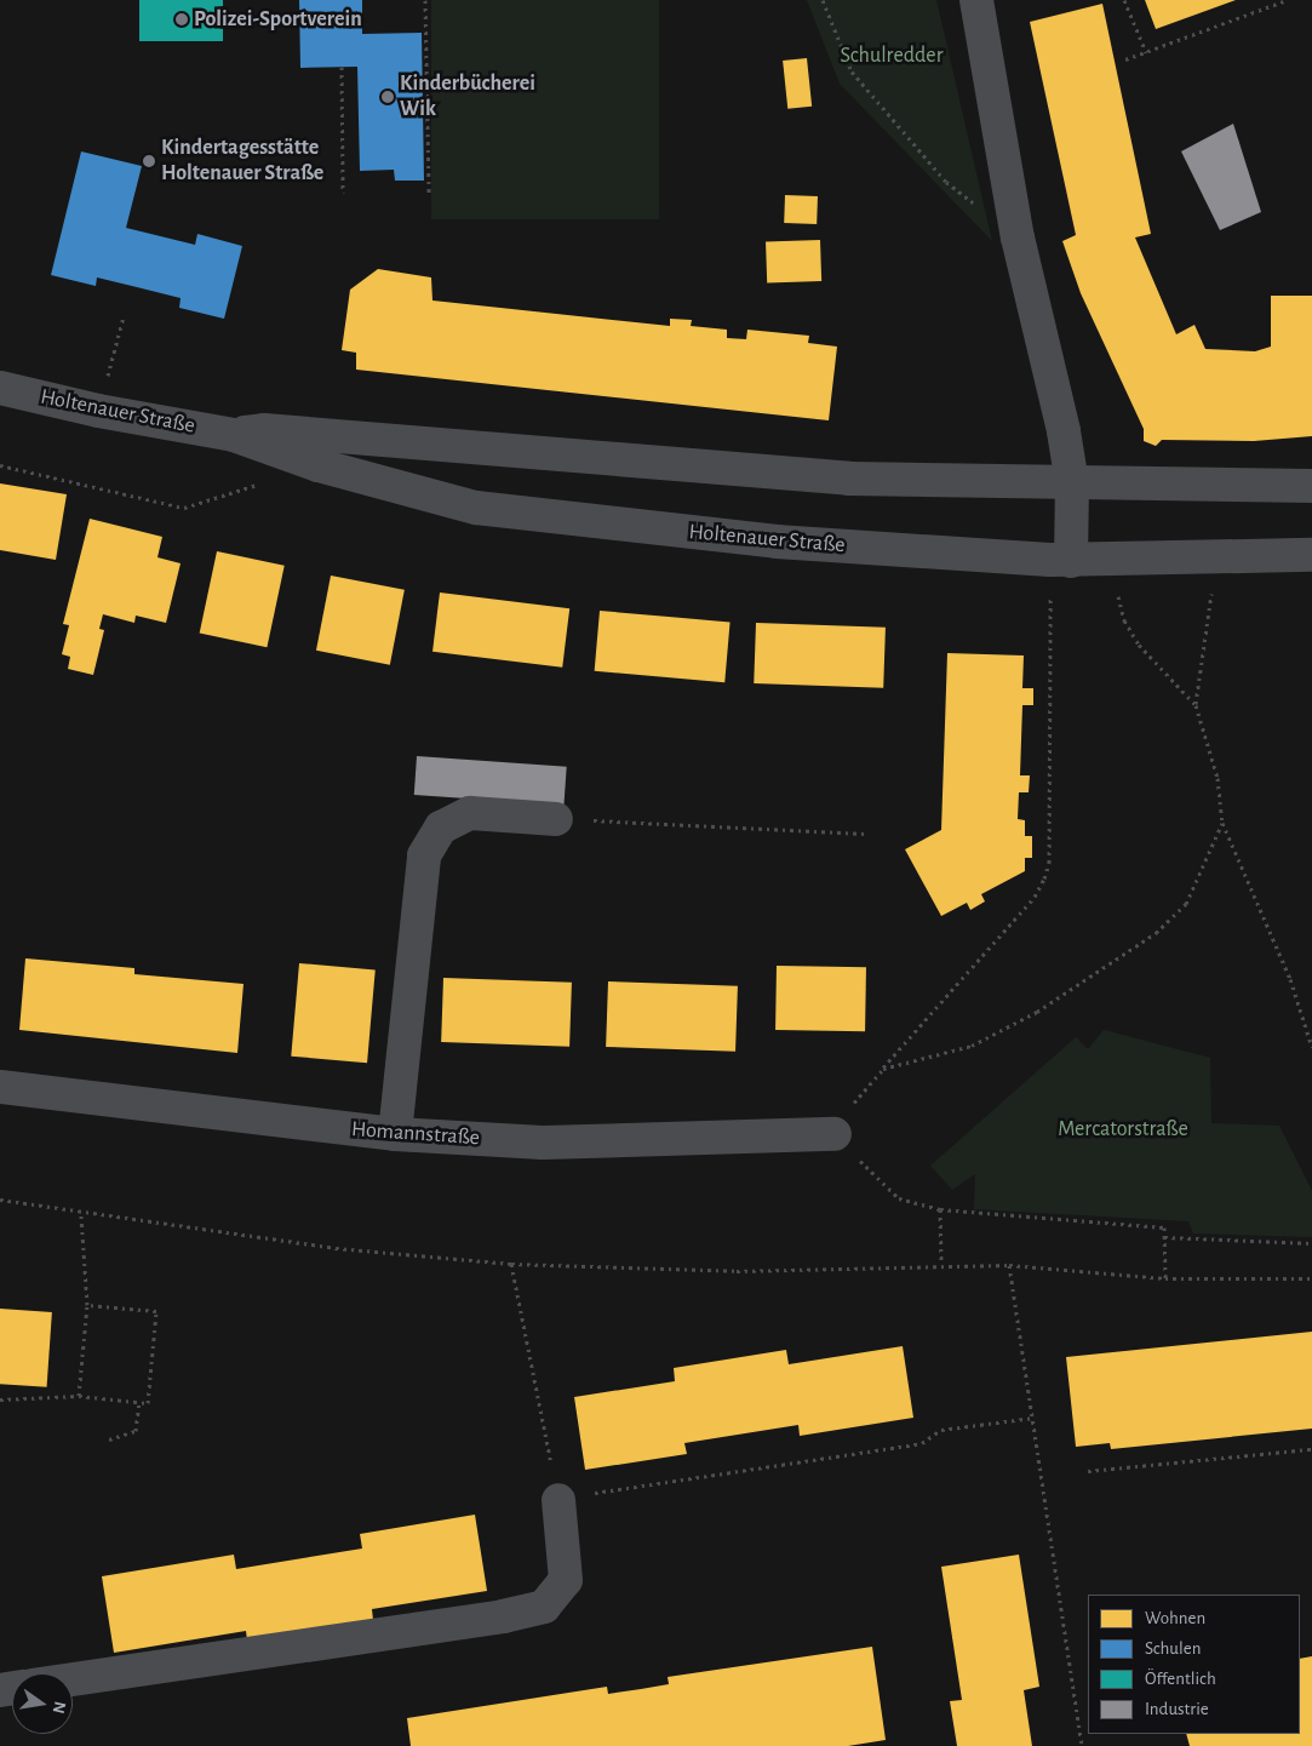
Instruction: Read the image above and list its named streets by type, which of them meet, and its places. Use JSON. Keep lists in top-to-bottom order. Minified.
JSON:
{"streets":{"street":["Holtenauer Straße","Homannstraße"]},"parks":["Schulredder","Mercatorstraße"],"places":["Polizei-Sportverein","Kinderbücherei Wik","Kindertagesstätte Holtenauer Straße"],"legend":["Wohnen","Schulen","Öffentlich","Industrie"],"north":"right"}
